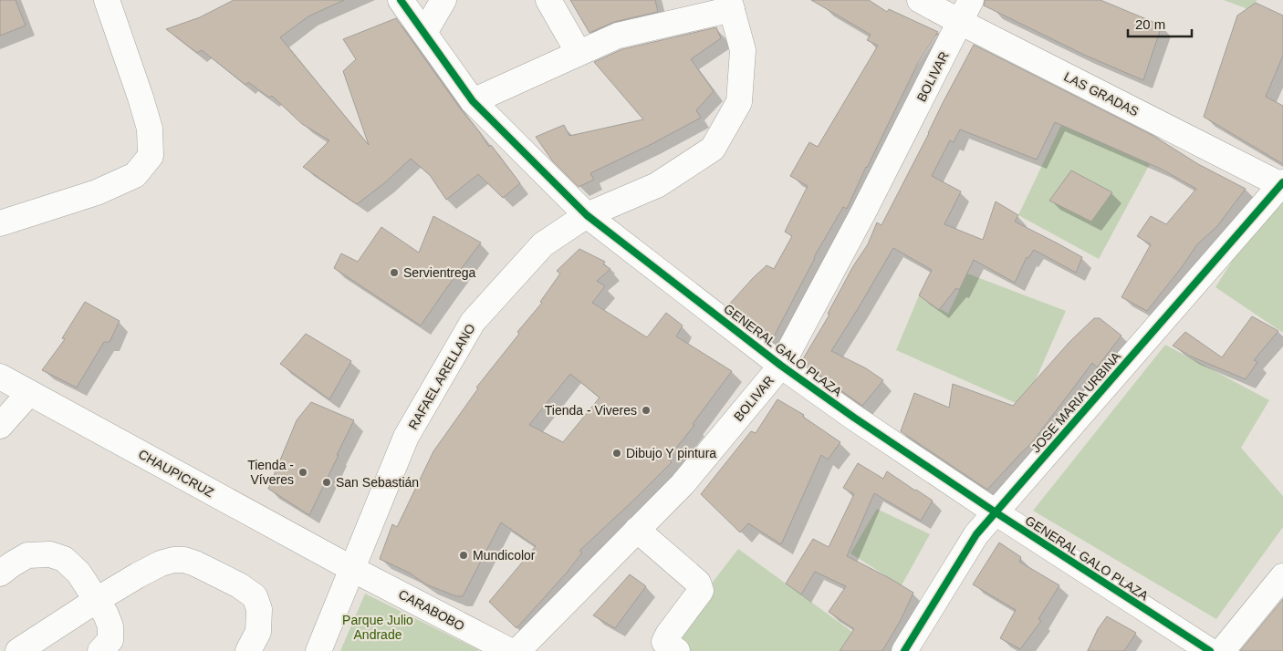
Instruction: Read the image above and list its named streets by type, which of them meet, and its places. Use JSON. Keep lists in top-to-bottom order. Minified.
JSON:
{"streets":{"street":["BOLIVAR","LAS GRADAS","GENERAL GALO PLAZA","RAFAEL ARELLANO","JOSE MARIA URBINA","CHAUPICRUZ","CARABOBO"]},"crossings":[["BOLIVAR","LAS GRADAS"],["BOLIVAR","GENERAL GALO PLAZA"],["LAS GRADAS","JOSE MARIA URBINA"],["GENERAL GALO PLAZA","RAFAEL ARELLANO"],["GENERAL GALO PLAZA","JOSE MARIA URBINA"],["RAFAEL ARELLANO","CHAUPICRUZ"],["RAFAEL ARELLANO","CARABOBO"],["CHAUPICRUZ","CARABOBO"]],"parks":["Parque Julio Andrade"],"places":["Servientrega","Tienda - Viveres","Dibujo Y pintura","Tienda - Víveres","San Sebastián","Mundicolor"],"scale_bar":"20 m"}
